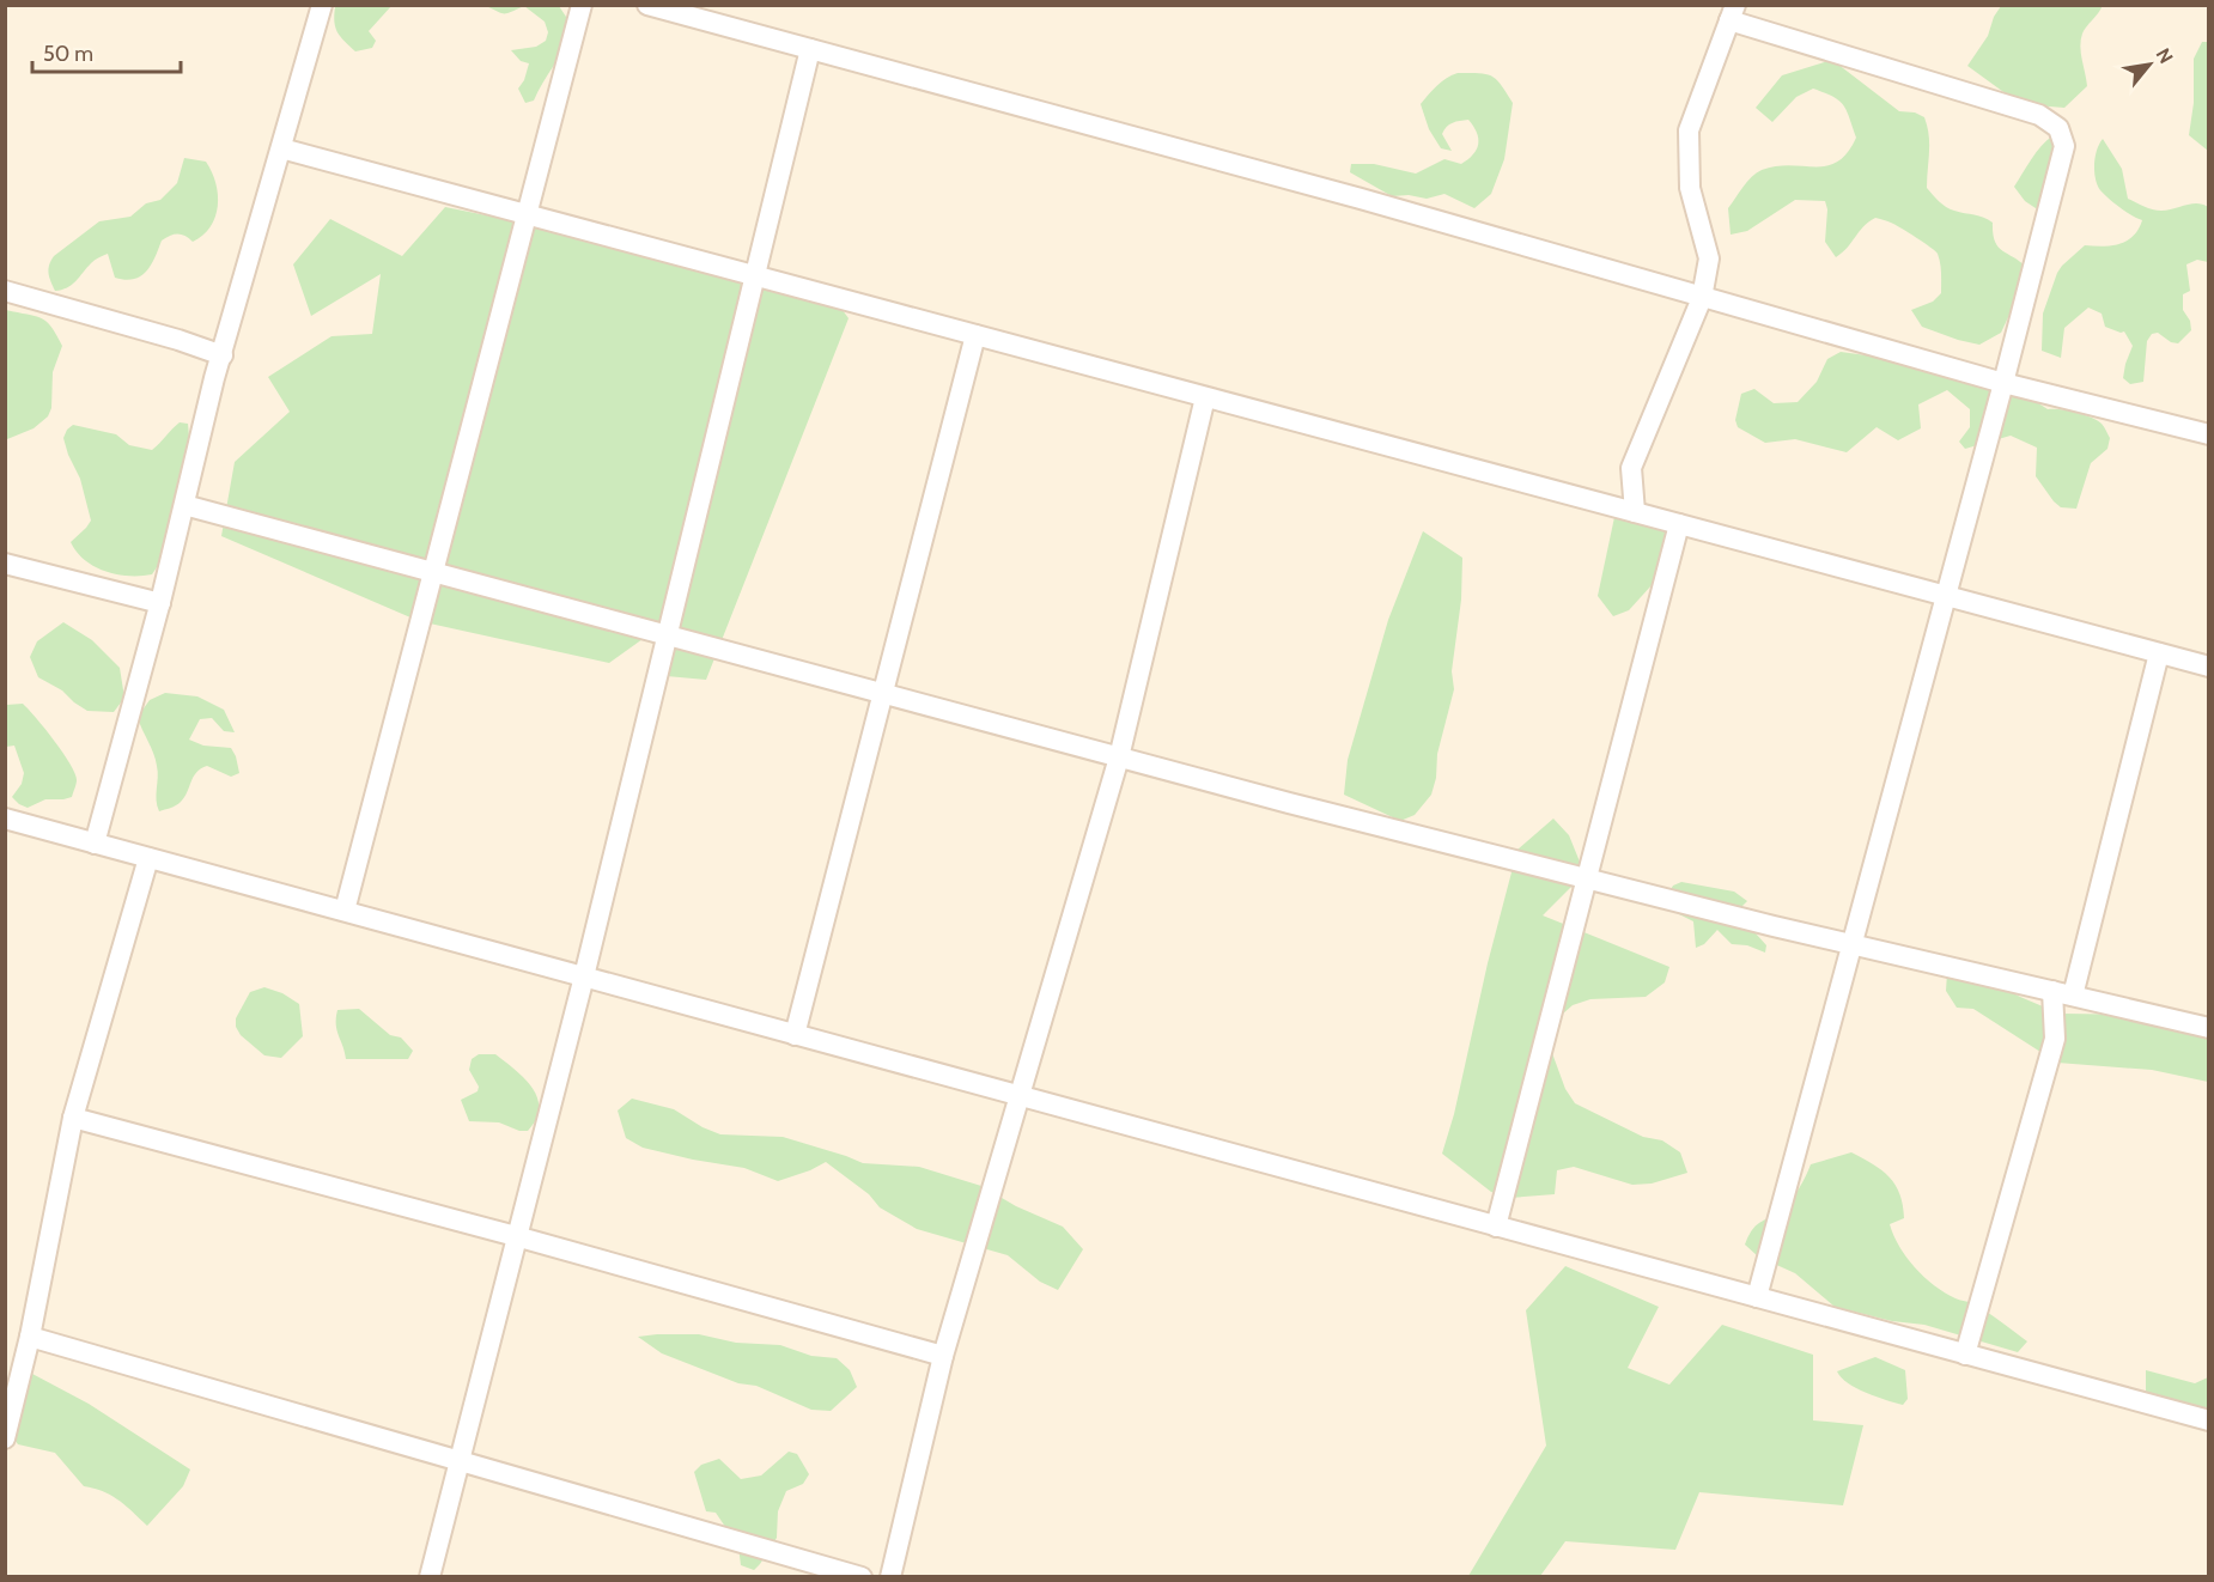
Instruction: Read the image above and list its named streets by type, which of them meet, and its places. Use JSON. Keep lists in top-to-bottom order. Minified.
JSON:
{"scale_bar":"50 m","north":"top right"}
